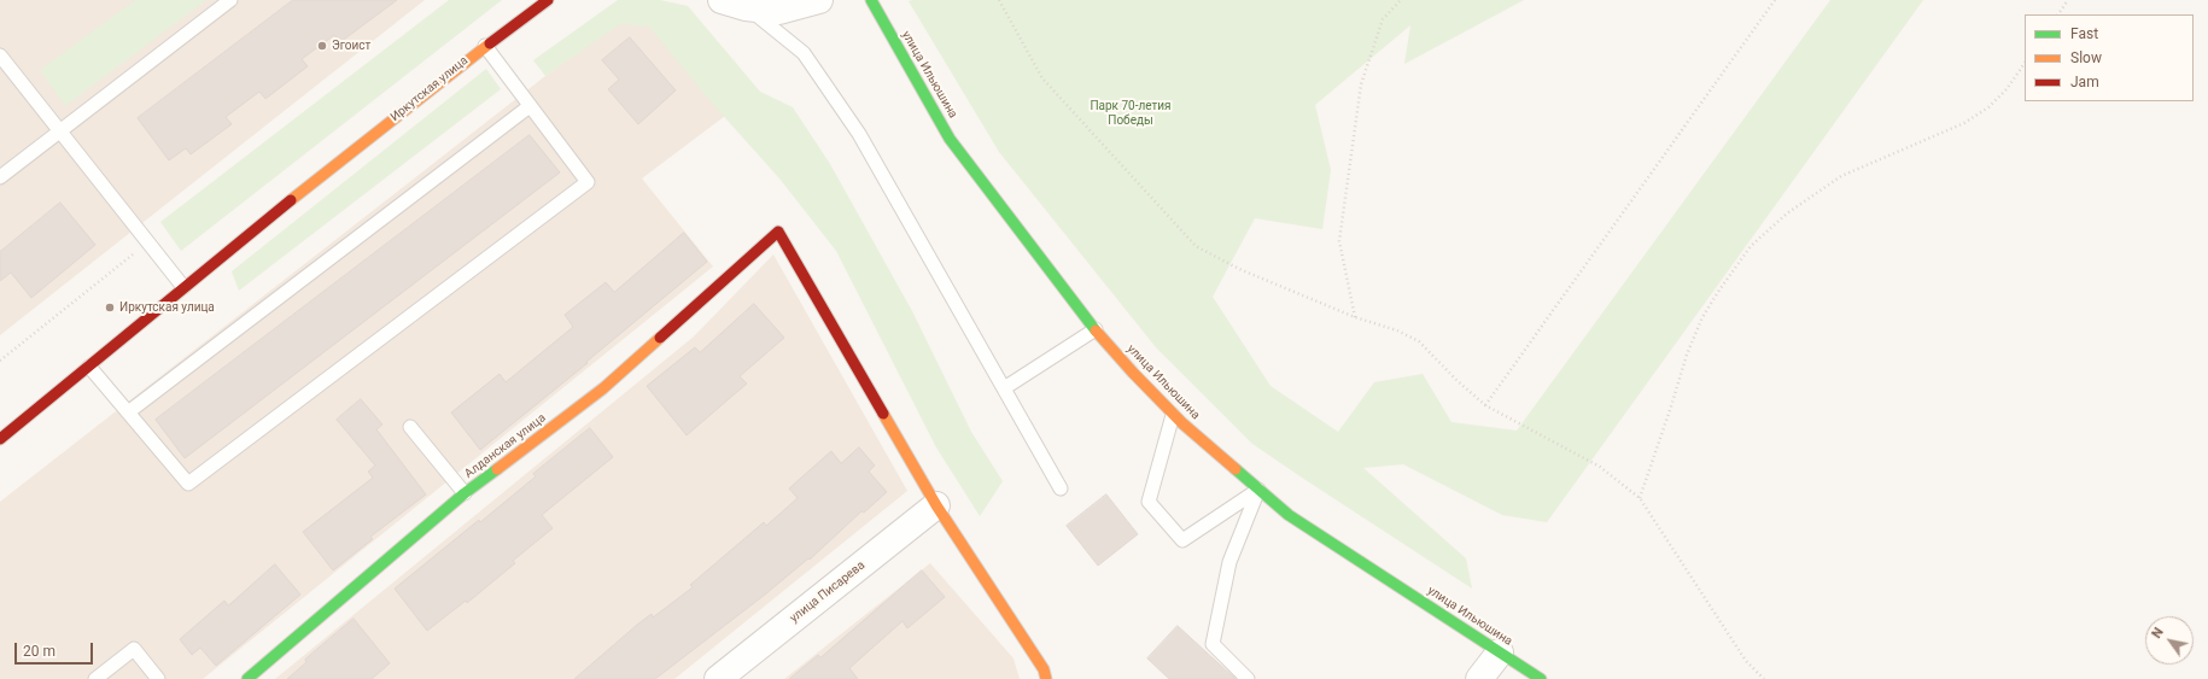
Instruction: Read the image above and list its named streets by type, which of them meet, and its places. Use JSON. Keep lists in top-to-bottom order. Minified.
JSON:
{"streets":{"main road":["улица Ильюшина","Иркутская улица","Алданская улица"],"street":["улица Писарева"]},"crossings":[["Алданская улица","улица Писарева"]],"parks":["Парк 70-летия Победы"],"places":["Эгоист","Иркутская улица"],"legend":["Fast","Slow","Jam"],"scale_bar":"20 m","north":"top left"}
